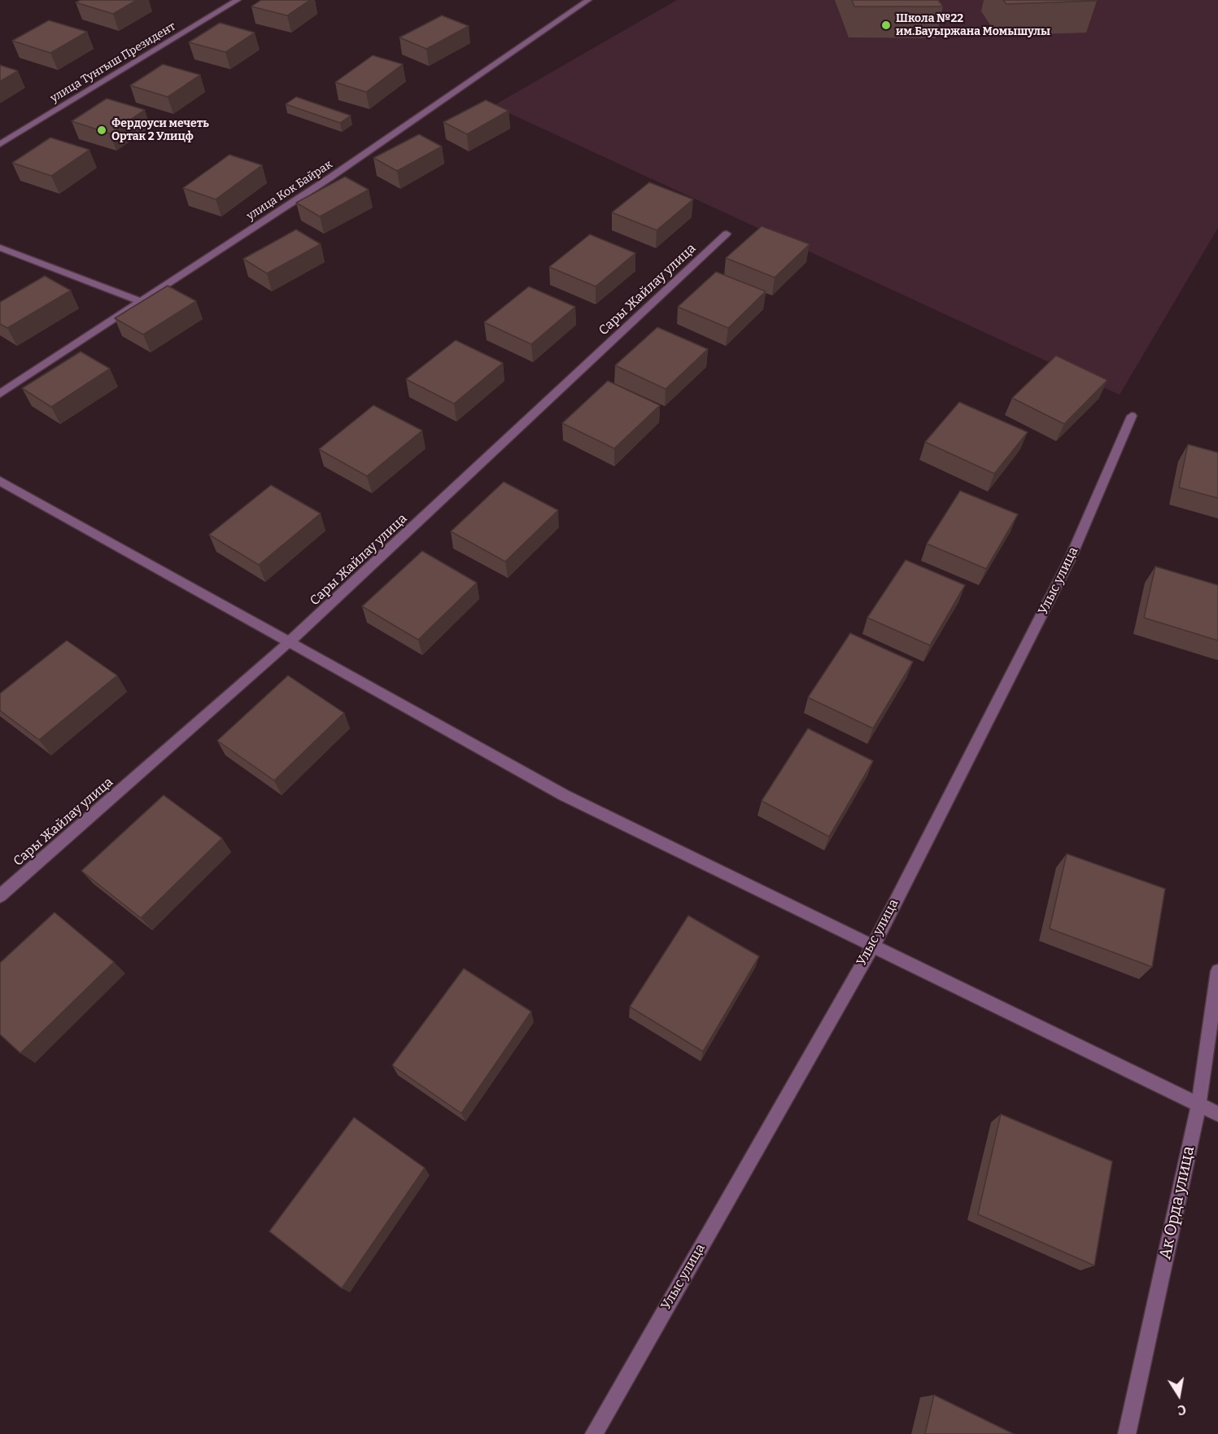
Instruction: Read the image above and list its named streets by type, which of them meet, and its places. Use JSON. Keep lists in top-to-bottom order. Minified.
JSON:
{"streets":{"street":["улица Тунгыш Президент","улица Кок Байрак","Сары Жайлау улица","Улыс улица","Ак Орда улица"]},"places":["Школа №22 им.Бауыржана Момышулы","Фердоуси мечеть Ортак 2 Улицф"],"north":"bottom"}
